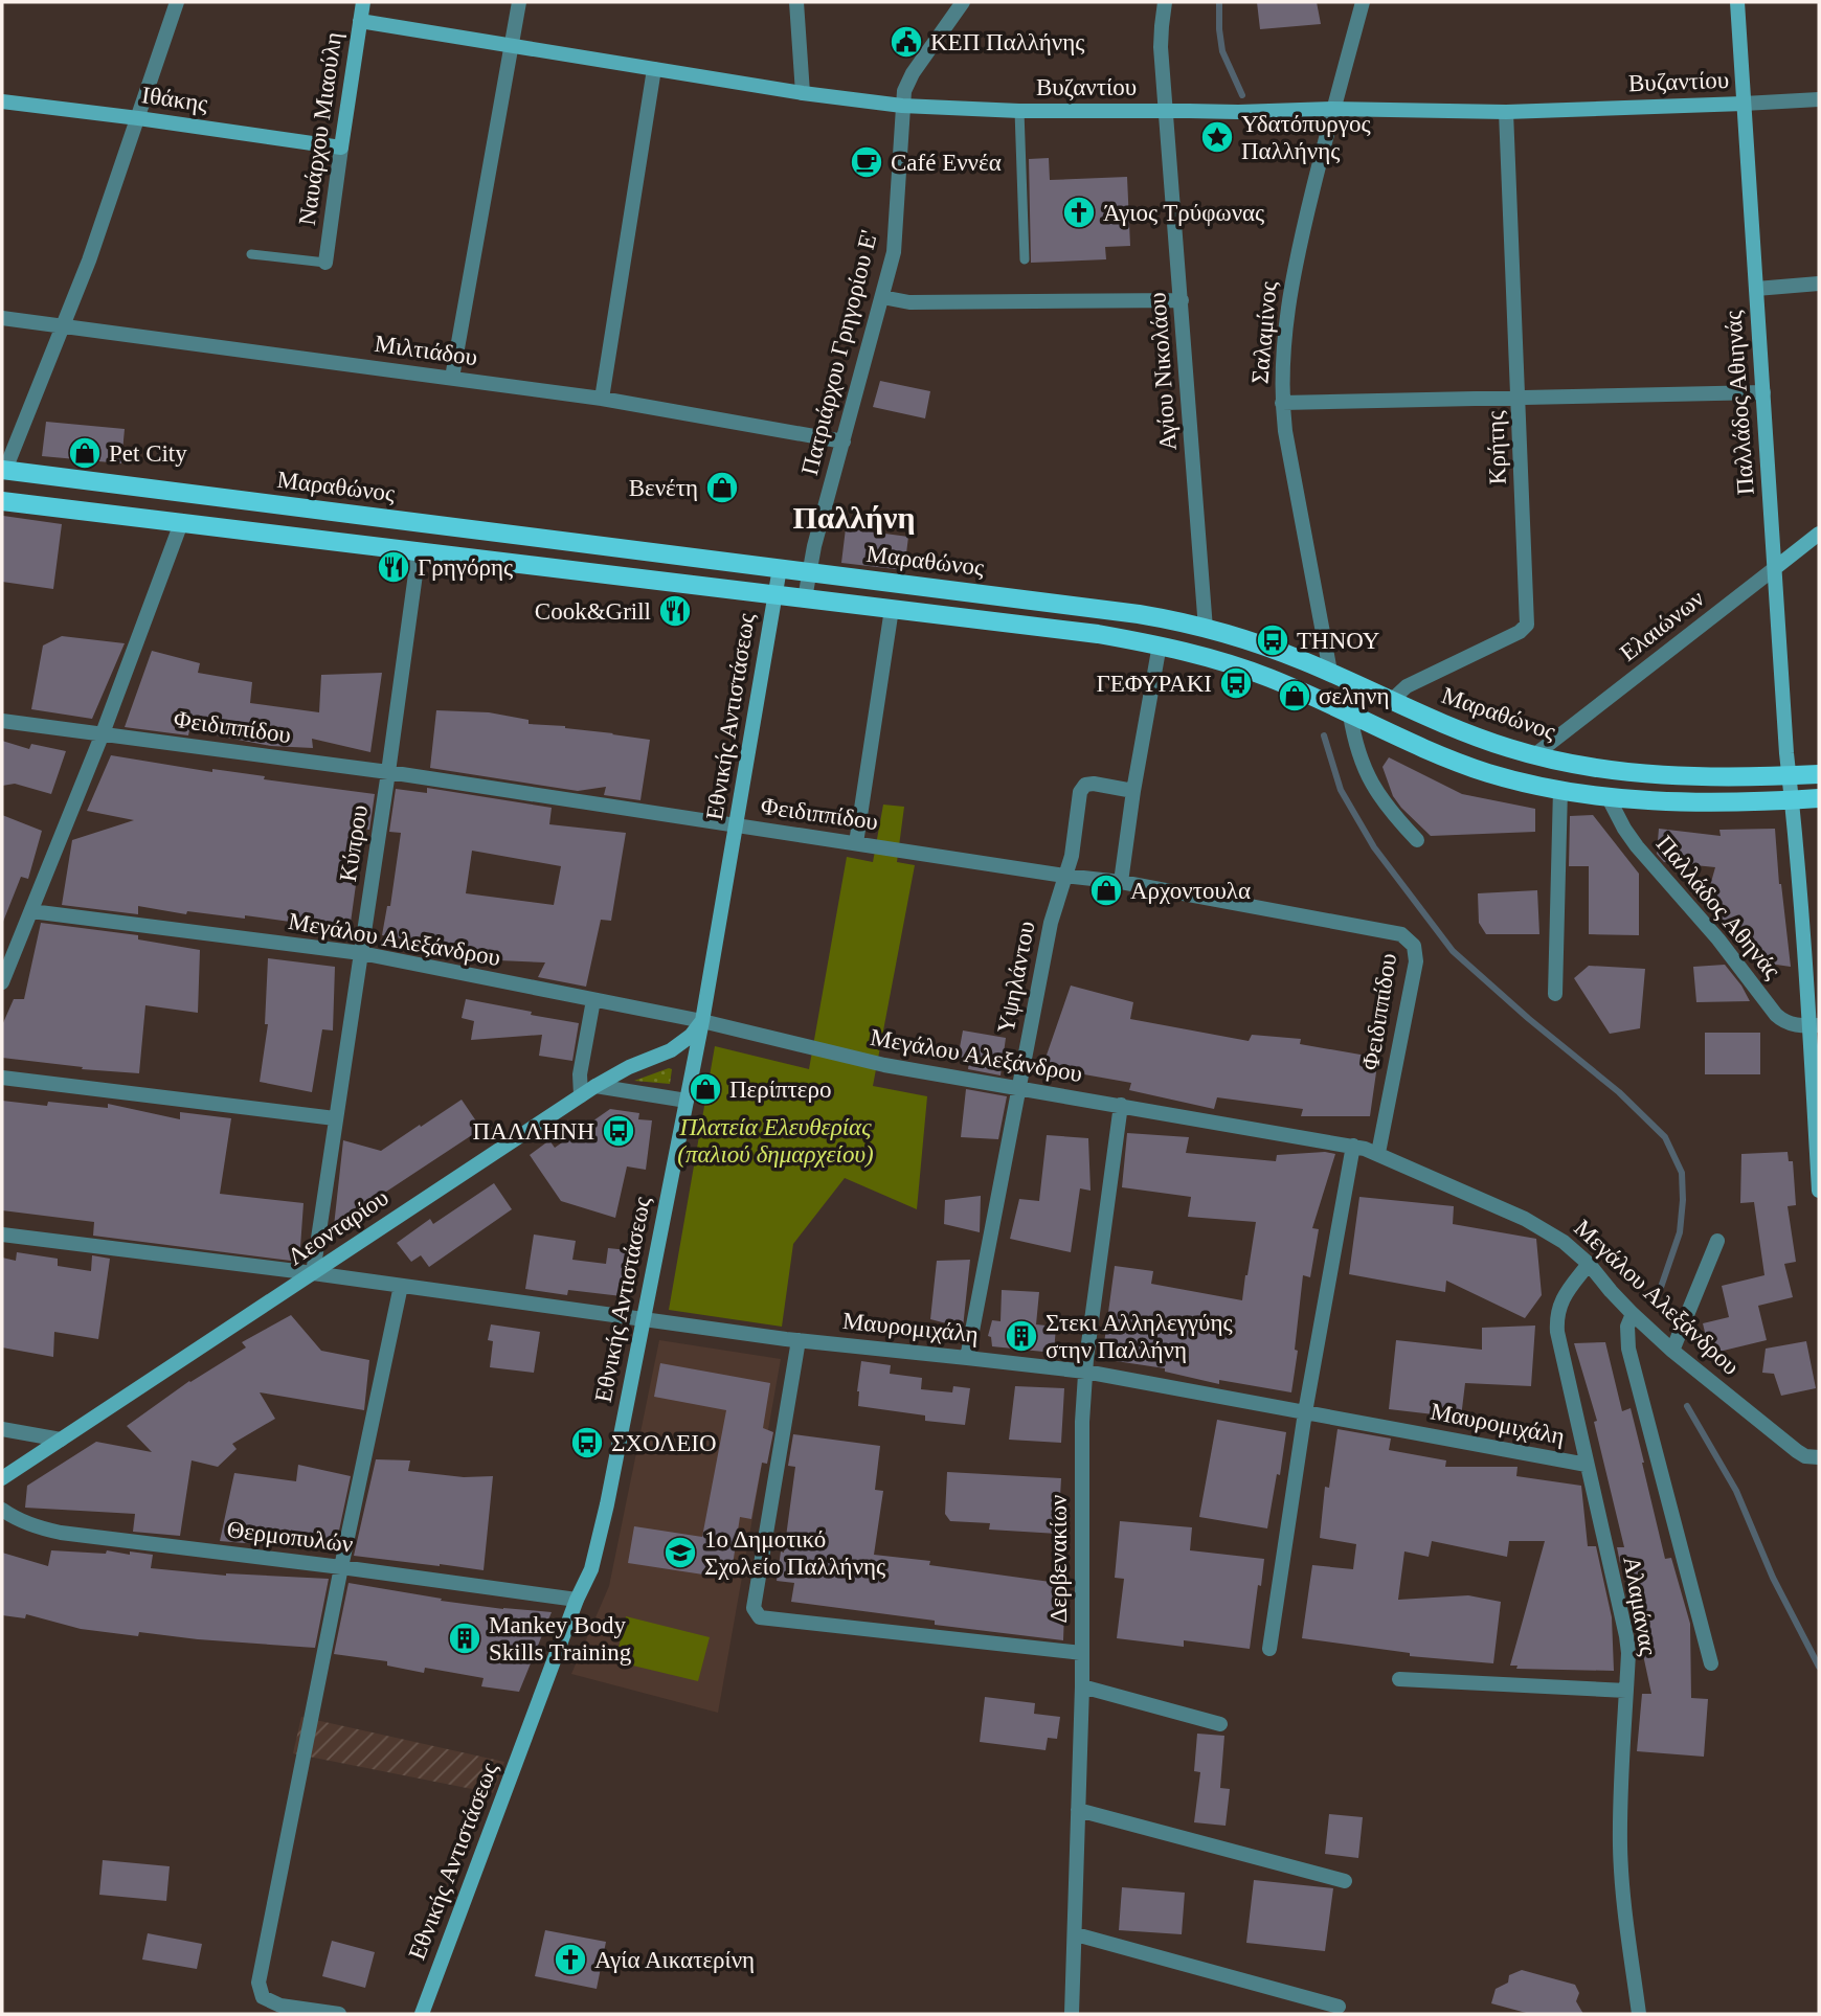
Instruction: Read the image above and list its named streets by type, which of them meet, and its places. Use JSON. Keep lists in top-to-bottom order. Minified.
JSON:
{"streets":{"main road":["Μαραθώνος"],"street":["Βυζαντίου","Ιθάκης","Ναυάρχου Μιαούλη","Σαλαμίνος","Μιλτιάδου","Πατριάρχου Γρηγορίου Ε'","Αγίου Νικολάου","Παλλάδος Αθιηνάς","Κρήτης","Ελαιώνων","Εθνικής Αντιστάσεως","Φειδιππίδου","Κύπρου","Παλλάδος Αθηνάς","Μεγάλου Αλεξάνδρου","Υψηλάντου","Λεονταρίου","Μαυρομιχάλη","Θερμοπυλών","Δερβενακίων","Αλαμάνας"]},"crossings":[["Βυζαντίου","Ναυάρχου Μιαούλη"],["Βυζαντίου","Σαλαμίνος"],["Βυζαντίου","Πατριάρχου Γρηγορίου Ε'"],["Βυζαντίου","Αγίου Νικολάου"],["Βυζαντίου","Παλλάδος Αθιηνάς"],["Βυζαντίου","Κρήτης"],["Ιθάκης","Ναυάρχου Μιαούλη"],["Σαλαμίνος","Μαραθώνος"],["Μιλτιάδου","Πατριάρχου Γρηγορίου Ε'"],["Πατριάρχου Γρηγορίου Ε'","Μαραθώνος"],["Αγίου Νικολάου","Μαραθώνος"],["Παλλάδος Αθιηνάς","Μαραθώνος"],["Παλλάδος Αθιηνάς","Ελαιώνων"],["Παλλάδος Αθιηνάς","Παλλάδος Αθηνάς"],["Κρήτης","Μαραθώνος"],["Μαραθώνος","Ελαιώνων"],["Μαραθώνος","Εθνικής Αντιστάσεως"],["Εθνικής Αντιστάσεως","Φειδιππίδου"],["Εθνικής Αντιστάσεως","Μεγάλου Αλεξάνδρου"],["Εθνικής Αντιστάσεως","Λεονταρίου"],["Εθνικής Αντιστάσεως","Μαυρομιχάλη"],["Εθνικής Αντιστάσεως","Θερμοπυλών"],["Φειδιππίδου","Κύπρου"],["Φειδιππίδου","Μεγάλου Αλεξάνδρου"],["Φειδιππίδου","Υψηλάντου"],["Κύπρου","Μεγάλου Αλεξάνδρου"],["Κύπρου","Λεονταρίου"],["Κύπρου","Μαυρομιχάλη"],["Μεγάλου Αλεξάνδρου","Υψηλάντου"],["Μεγάλου Αλεξάνδρου","Λεονταρίου"],["Μεγάλου Αλεξάνδρου","Δερβενακίων"],["Μεγάλου Αλεξάνδρου","Αλαμάνας"],["Υψηλάντου","Μαυρομιχάλη"],["Λεονταρίου","Μαυρομιχάλη"],["Μαυρομιχάλη","Δερβενακίων"],["Μαυρομιχάλη","Αλαμάνας"]],"districts":["Παλλήνη"],"parks":["Πλατεία Ελευθερίας (παλιού δημαρχείου)"],"places":{"public building":["ΚΕΠ Παλλήνης"],"place":["Υδατόπυργος Παλλήνης"],"cafe":["Café Εννέα"],"church":["Άγιος Τρύφωνας","Αγία Αικατερίνη"],"shop":["Pet City","Βενέτη","σεληνη","Αρχοντουλα","Περίπτερο"],"restaurant":["Γρηγόρης","Cook&Grill"],"bus stop":["ΤΗΝΟΥ","ΓΕΦΥΡΑΚΙ","ΠΑΛΛΗΝΗ","ΣΧΟΛΕΙΟ"],"building":["Στεκι Αλληλεγγύης στην Παλλήνη","Mankey Body Skills Training"],"school or university":["1ο Δημοτικό Σχολείο Παλλήνης"]}}
